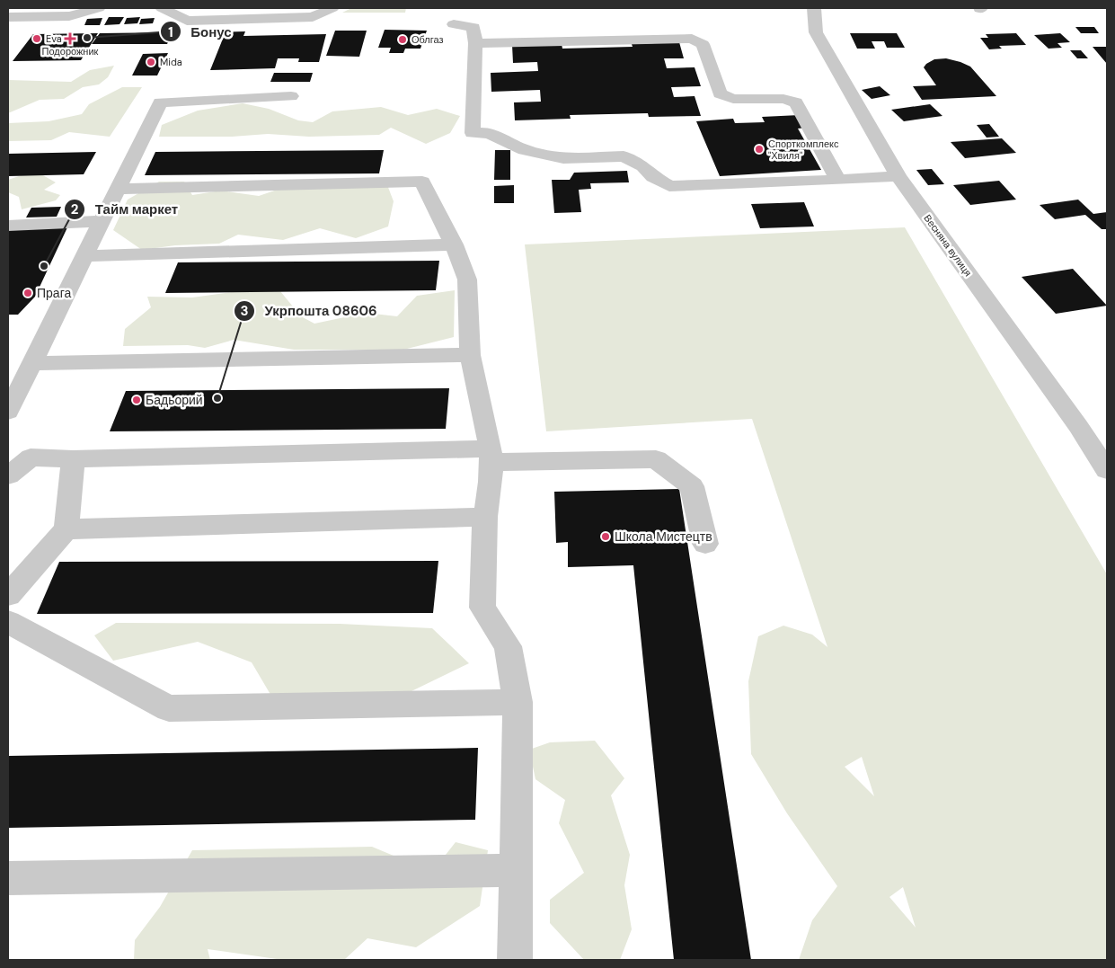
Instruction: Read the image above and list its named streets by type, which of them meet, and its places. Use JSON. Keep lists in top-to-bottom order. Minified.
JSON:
{"streets":{"street":["Весняна вулиця"]},"places":{"other":["Бонус","Eva","Облгаз","Mida","Спорткомплекс \"Хвиля\"","Тайм маркет","Прага","Укрпошта 08606","Бадьорий","Школа Мистецтв"],"health":["Подорожник"]}}
